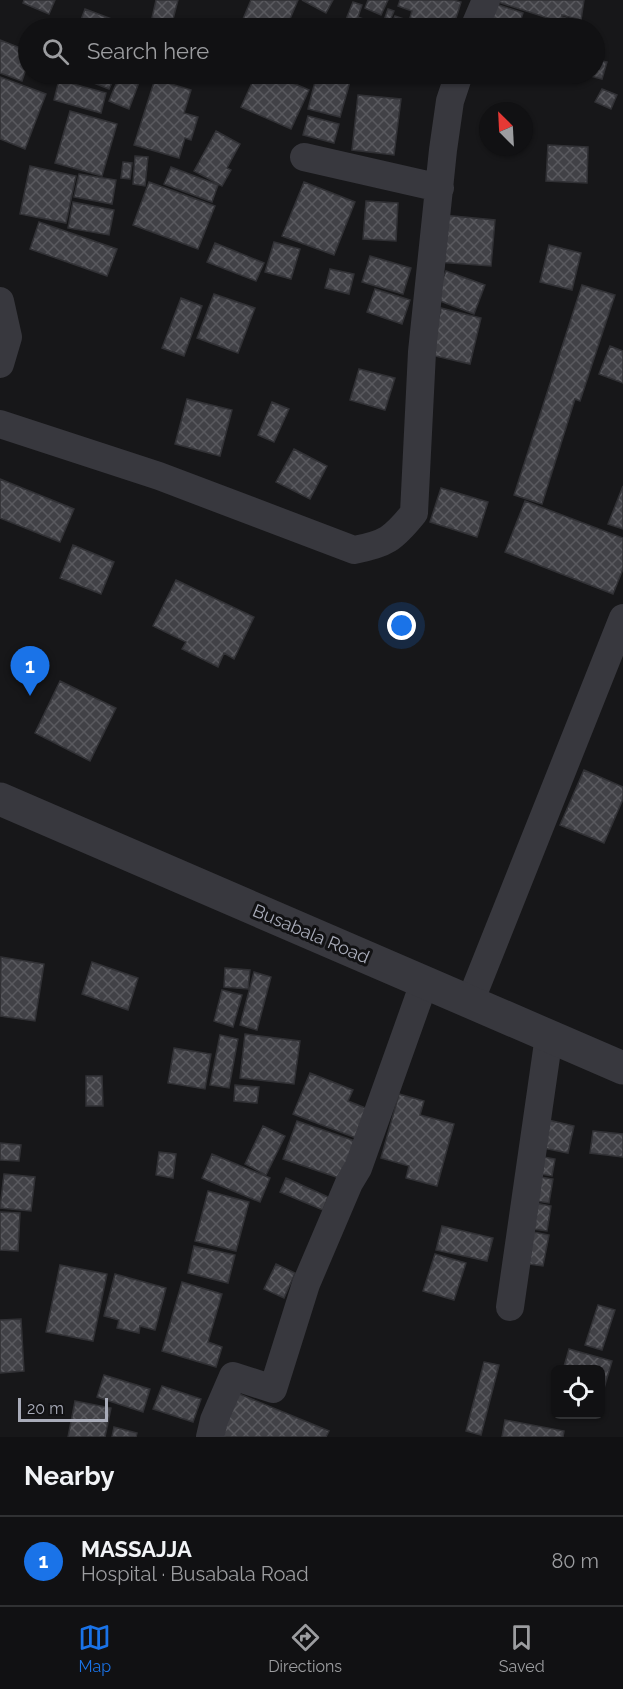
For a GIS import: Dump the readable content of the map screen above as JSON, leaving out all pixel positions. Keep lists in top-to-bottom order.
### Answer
{
  "streets": {
    "street": ["Busabala Road"]
  },
  "scale_bar": "20 m",
  "north": "top left",
  "page": {
    "search": "Search here",
    "pins": "1",
    "scale": "20 m",
    "heading": "Nearby",
    "list": [
      {
        "mark": "1",
        "name": "MASSAJJA",
        "note": "Hospital · Busabala Road",
        "value": "80 m"
      }
    ],
    "nav": ["Map", "Directions", "Saved"]
  }
}
